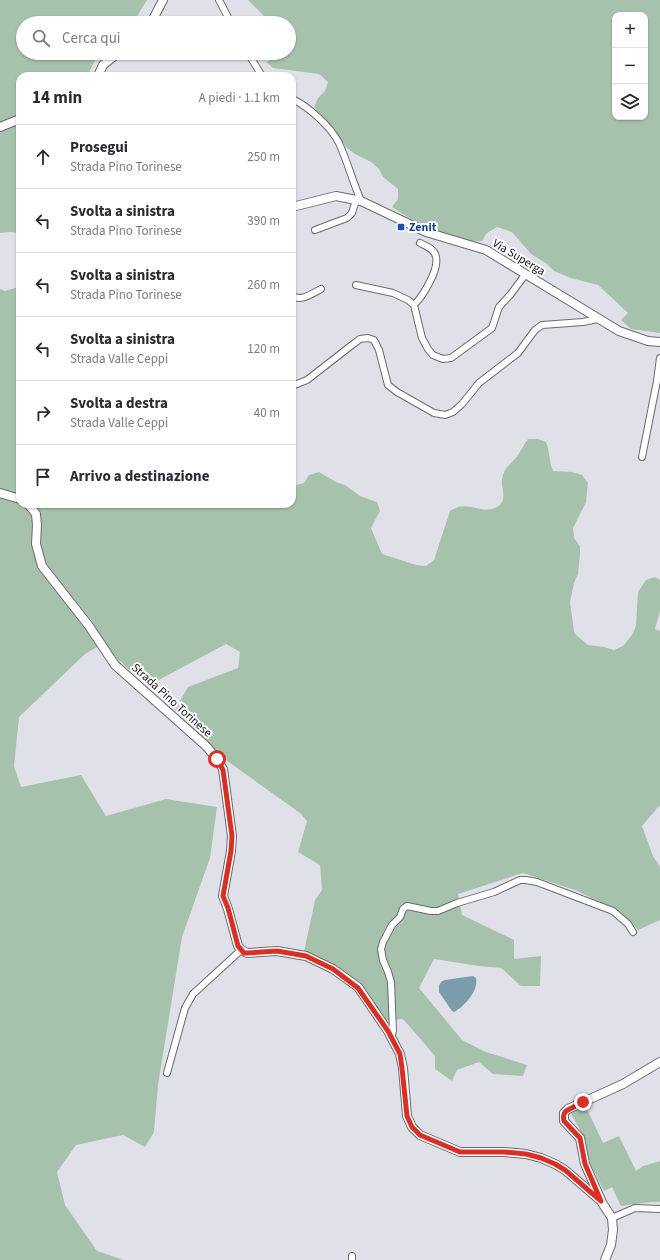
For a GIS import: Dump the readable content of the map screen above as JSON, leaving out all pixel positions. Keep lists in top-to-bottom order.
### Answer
{
  "streets": {
    "street": ["Via Superga", "Strada Pino Torinese"]
  },
  "places": {
    "transit": ["Zenit"]
  },
  "page": {
    "map_buttons": ["+", "−"],
    "search": "Cerca qui",
    "heading": ["14 min", "A piedi · 1.1 km"],
    "list": [
      ["Prosegui", "Strada Pino Torinese", "250 m"],
      ["Svolta a sinistra", "Strada Pino Torinese", "390 m"],
      ["Svolta a sinistra", "Strada Pino Torinese", "260 m"],
      ["Svolta a sinistra", "Strada Valle Ceppi", "120 m"],
      ["Svolta a destra", "Strada Valle Ceppi", "40 m"],
      "Arrivo a destinazione"
    ]
  }
}
